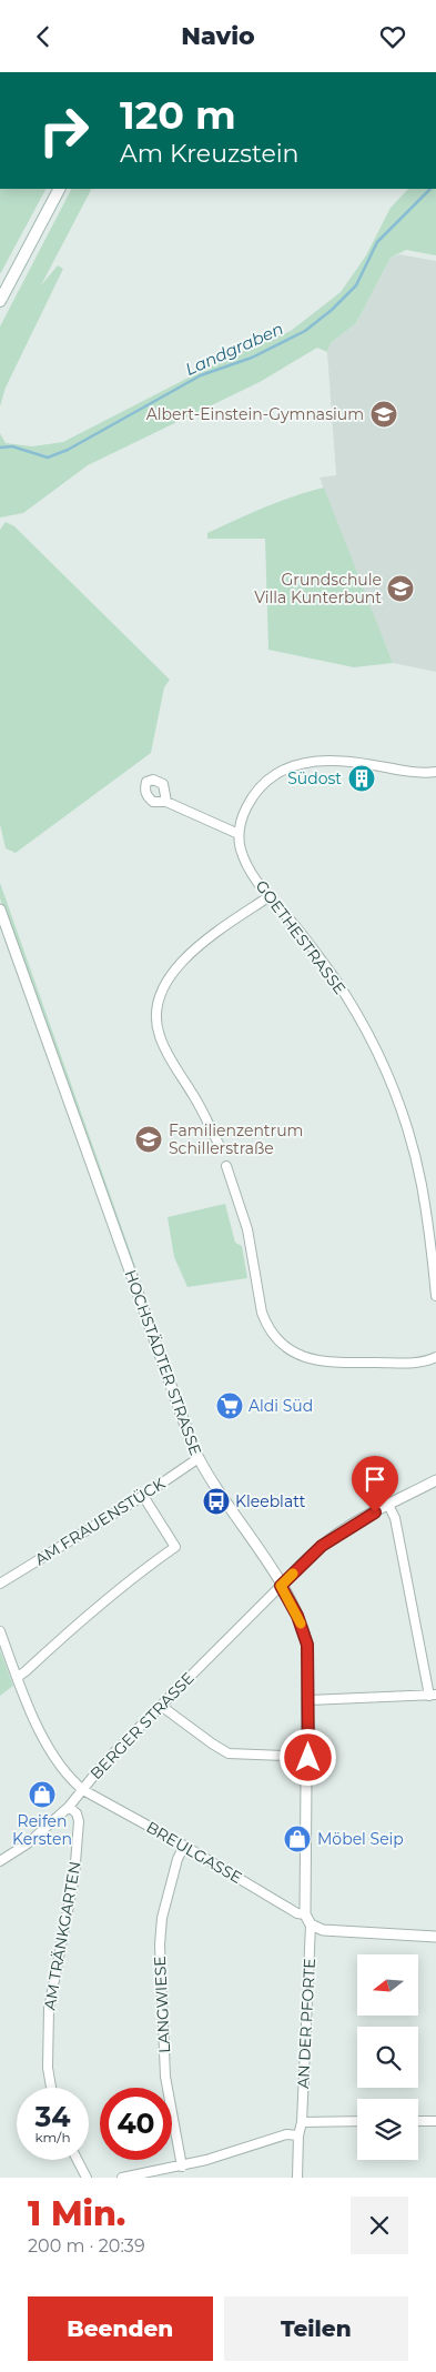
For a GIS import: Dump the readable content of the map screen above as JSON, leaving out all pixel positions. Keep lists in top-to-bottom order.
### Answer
{
  "streets": {
    "street": [
      "GOETHESTRASSE",
      "HOCHSTÄDTER STRASSE",
      "AM FRAUENSTÜCK",
      "BERGER STRASSE",
      "BREULGASSE",
      "AM TRÄNKGARTEN",
      "LANGWIESE",
      "AN DER PFORTE"
    ]
  },
  "crossings": [
    ["HOCHSTÄDTER STRASSE", "AM FRAUENSTÜCK"],
    ["HOCHSTÄDTER STRASSE", "BERGER STRASSE"],
    ["HOCHSTÄDTER STRASSE", "BREULGASSE"],
    ["BERGER STRASSE", "BREULGASSE"],
    ["BERGER STRASSE", "AM TRÄNKGARTEN"],
    ["BREULGASSE", "LANGWIESE"]
  ],
  "water": ["Landgraben"],
  "places": {
    "school or university": ["Albert-Einstein-Gymnasium", "Grundschule Villa Kunterbunt", "Familienzentrum Schillerstraße"],
    "building": ["Südost"],
    "supermarket": ["Aldi Süd"],
    "bus stop": ["Kleeblatt"],
    "shop": ["Reifen Kersten", "Möbel Seip"]
  },
  "north": "left",
  "page": {
    "header": "Navio",
    "turn": ["120 m", "Am Kreuzstein"],
    "speed": "34 km/h",
    "limit": "40",
    "heading": ["1 Min.", "200 m · 20:39"],
    "buttons": ["Beenden", "Teilen"]
  }
}
